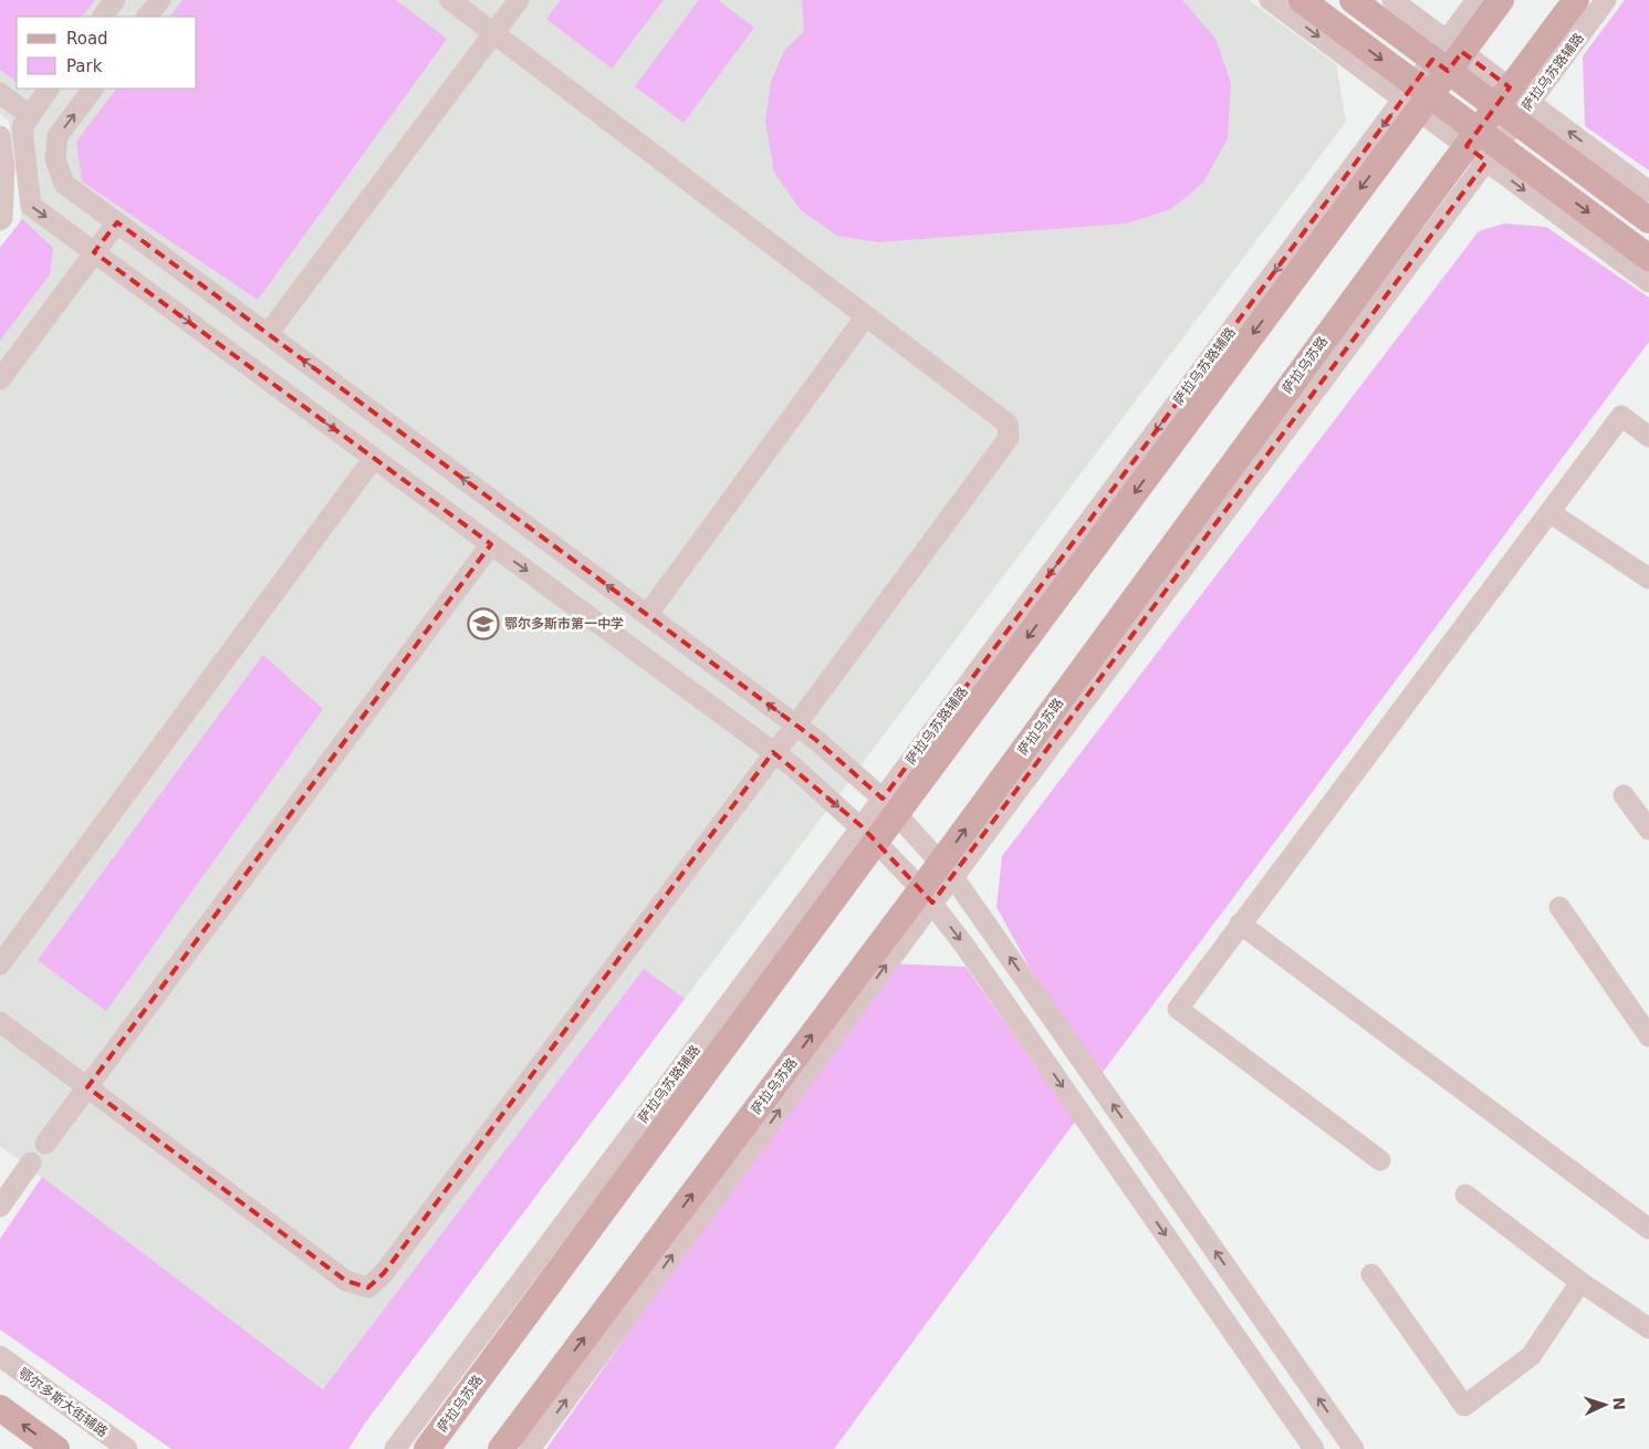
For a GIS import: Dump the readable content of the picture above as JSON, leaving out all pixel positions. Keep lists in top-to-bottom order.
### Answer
{
  "streets": {
    "main road": ["萨拉乌苏路"],
    "street": ["萨拉乌苏路辅路", "鄂尔多斯大街辅路"]
  },
  "crossings": [
    ["萨拉乌苏路辅路", "萨拉乌苏路"]
  ],
  "places": {
    "school or university": ["鄂尔多斯市第一中学"]
  },
  "legend": ["Road", "Park"],
  "north": "right"
}
